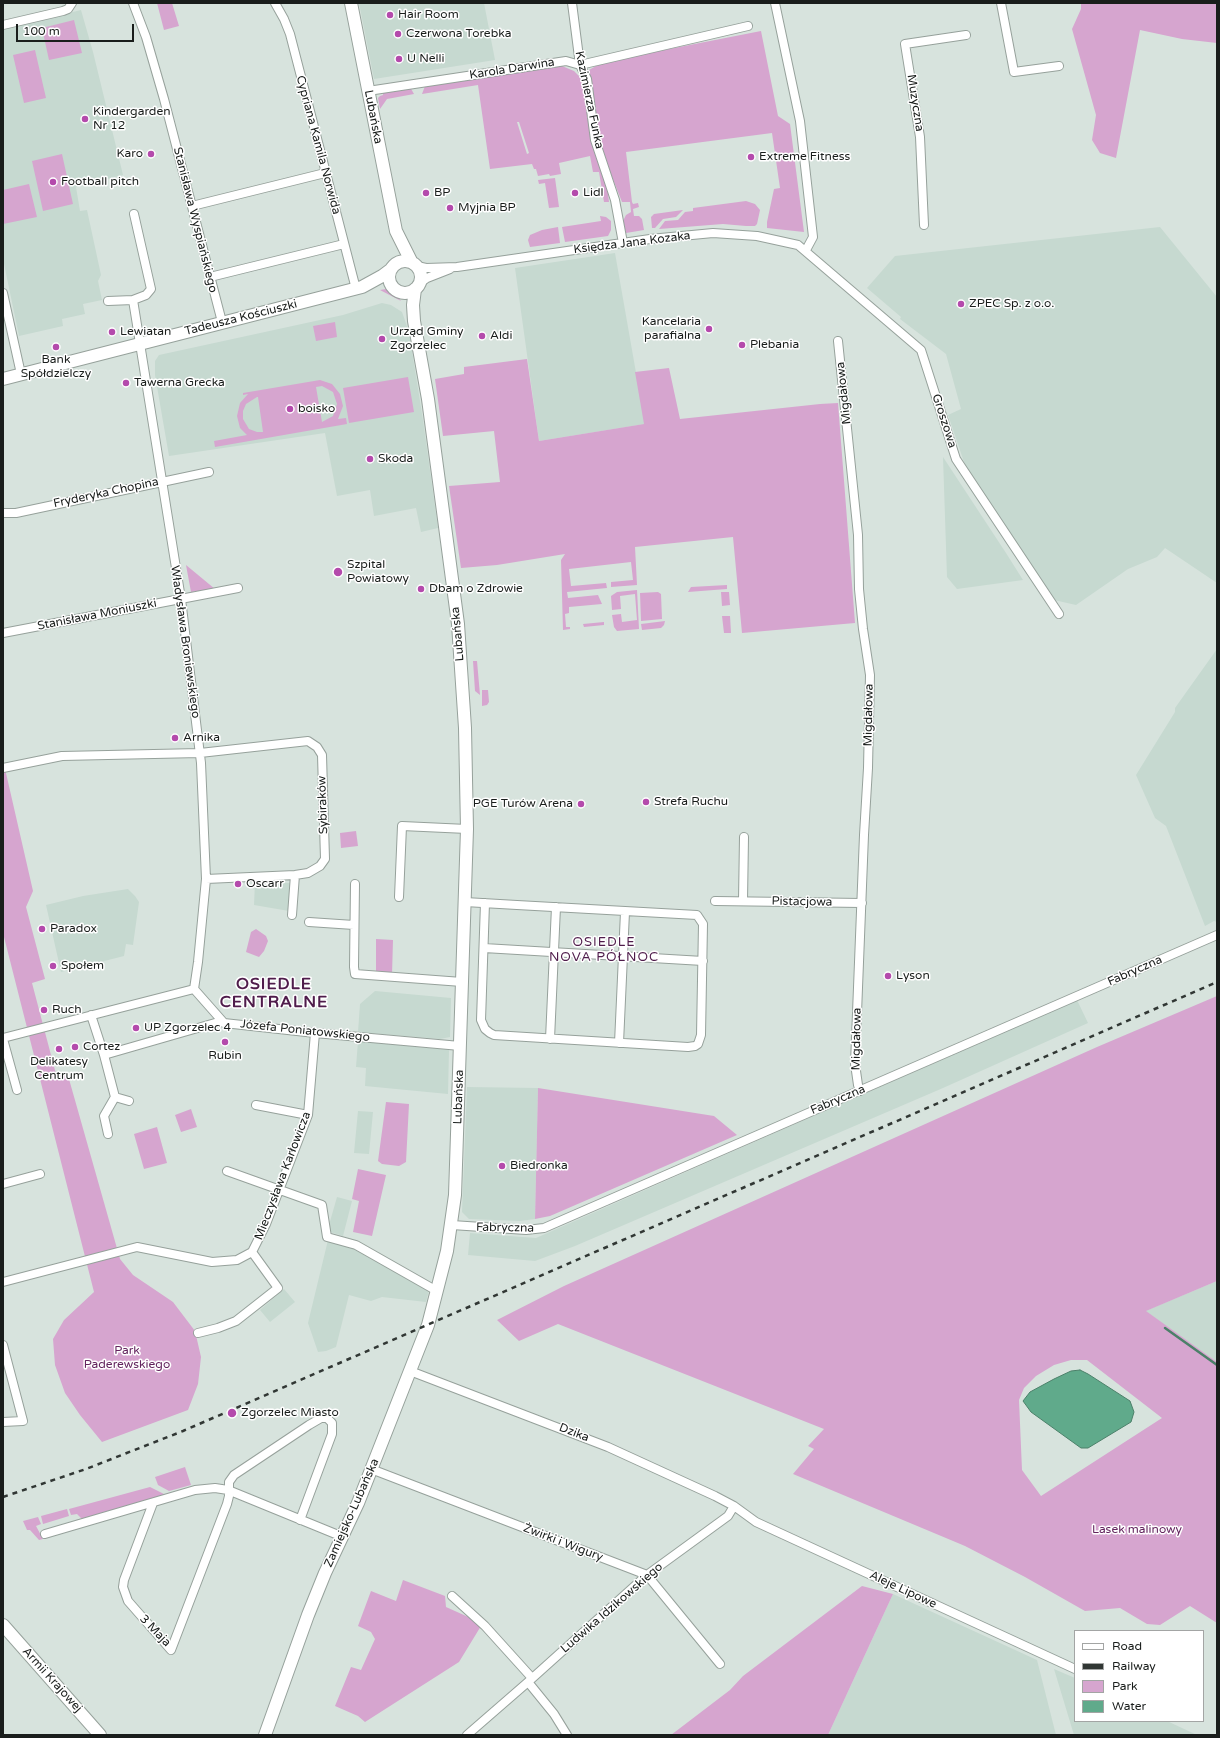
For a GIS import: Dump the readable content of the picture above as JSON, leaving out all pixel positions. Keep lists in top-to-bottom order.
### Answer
{
  "streets": {
    "main road": [
      "Lubańska",
      "Tadeusza Kościuszki",
      "Zamiejsko-Lubańska",
      "Armii Krajowej"
    ],
    "street": [
      "Karola Darwina",
      "Kazimierza Funka",
      "Muzyczna",
      "Cypriana Kamila Norwida",
      "Stanisława Wyspiańskiego",
      "Księdza Jana Kozaka",
      "Migdałowa",
      "Groszowa",
      "Fryderyka Chopina",
      "Stanisława Moniuszki",
      "Władysława Broniewskiego",
      "Sybiraków",
      "Pistacjowa",
      "Fabryczna",
      "Józefa Poniatowskiego",
      "Mieczysława Karłowicza",
      "Dzika",
      "Żwirki i Wigury",
      "Aleje Lipowe",
      "Ludwika Idzikowskiego",
      "3 Maja"
    ]
  },
  "crossings": [
    ["Karola Darwina", "Kazimierza Funka"],
    ["Karola Darwina", "Lubańska"],
    ["Kazimierza Funka", "Księdza Jana Kozaka"],
    ["Lubańska", "Księdza Jana Kozaka"],
    ["Lubańska", "Tadeusza Kościuszki"],
    ["Lubańska", "Fabryczna"],
    ["Lubańska", "Józefa Poniatowskiego"],
    ["Lubańska", "Zamiejsko-Lubańska"],
    ["Cypriana Kamila Norwida", "Tadeusza Kościuszki"],
    ["Stanisława Wyspiańskiego", "Tadeusza Kościuszki"],
    ["Księdza Jana Kozaka", "Tadeusza Kościuszki"],
    ["Księdza Jana Kozaka", "Groszowa"],
    ["Tadeusza Kościuszki", "Władysława Broniewskiego"],
    ["Migdałowa", "Pistacjowa"],
    ["Migdałowa", "Fabryczna"],
    ["Fryderyka Chopina", "Władysława Broniewskiego"],
    ["Stanisława Moniuszki", "Władysława Broniewskiego"],
    ["Władysława Broniewskiego", "Sybiraków"],
    ["Józefa Poniatowskiego", "Mieczysława Karłowicza"],
    ["Dzika", "Zamiejsko-Lubańska"],
    ["Dzika", "Aleje Lipowe"],
    ["Dzika", "Ludwika Idzikowskiego"],
    ["Zamiejsko-Lubańska", "Żwirki i Wigury"],
    ["Żwirki i Wigury", "Ludwika Idzikowskiego"],
    ["Aleje Lipowe", "Ludwika Idzikowskiego"]
  ],
  "districts": ["OSIEDLE NOVA PÓŁNOC", "OSIEDLE CENTRALNE"],
  "parks": ["Park Paderewskiego", "Lasek malinowy"],
  "places": [
    "Hair Room",
    "Czerwona Torebka",
    "U Nelli",
    "Kindergarden Nr 12",
    "Karo",
    "Extreme Fitness",
    "Football pitch",
    "BP",
    "Lidl",
    "Myjnia BP",
    "ZPEC Sp. z o.o.",
    "Kancelaria parafialna",
    "Lewiatan",
    "Aldi",
    "Urząd Gminy Zgorzelec",
    "Plebania",
    "Bank Spółdzielczy",
    "Tawerna Grecka",
    "boisko",
    "Skoda",
    "Szpital Powiatowy",
    "Dbam o Zdrowie",
    "Arnika",
    "Strefa Ruchu",
    "PGE Turów Arena",
    "Oscarr",
    "Paradox",
    "Społem",
    "Lyson",
    "Ruch",
    "UP Zgorzelec 4",
    "Rubin",
    "Cortez",
    "Delikatesy Centrum",
    "Biedronka",
    "Zgorzelec Miasto"
  ],
  "legend": [
    "Road",
    "Railway",
    "Park",
    "Water"
  ],
  "scale_bar": "100 m"
}
